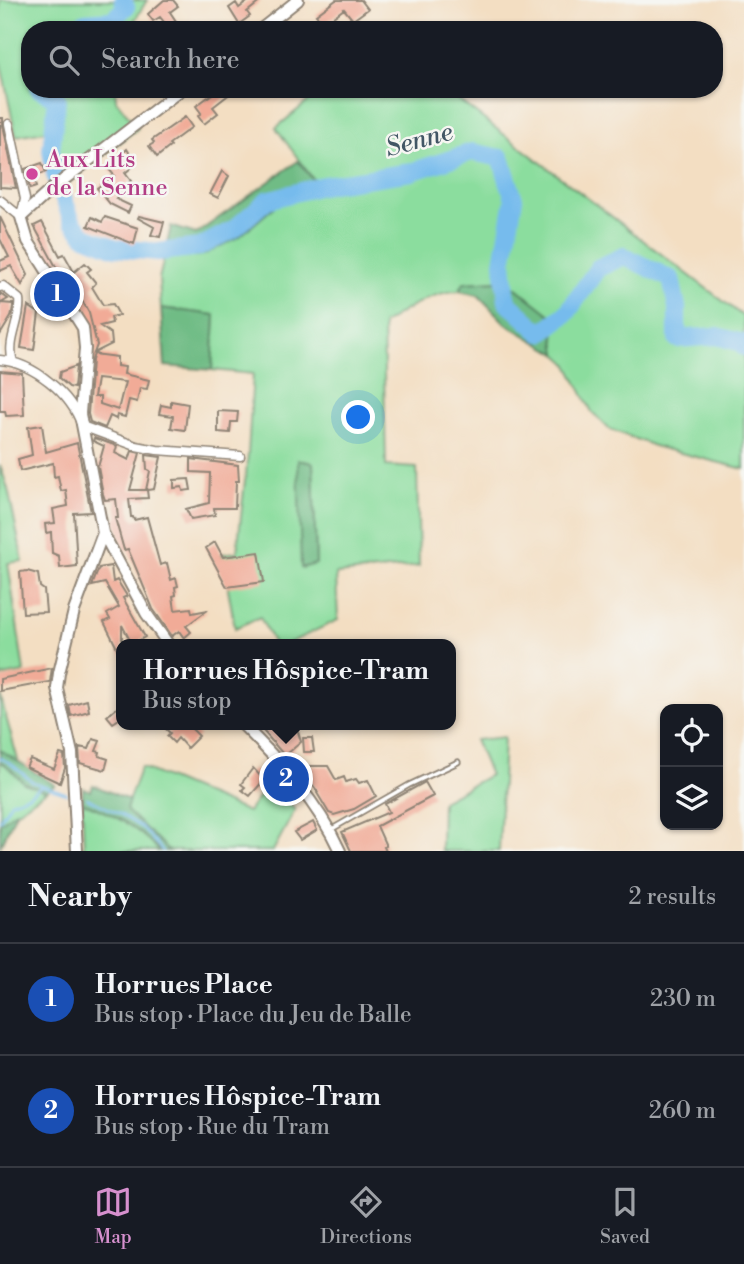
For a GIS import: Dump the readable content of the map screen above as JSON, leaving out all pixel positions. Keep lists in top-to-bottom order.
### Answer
{
  "water": ["Senne"],
  "places": ["Aux Lits de la Senne"],
  "page": {
    "search": "Search here",
    "pins": ["1", "2"],
    "popup": ["Horrues Hôspice-Tram", "Bus stop"],
    "heading": ["Nearby", "2 results"],
    "list": [
      {
        "mark": "1",
        "name": "Horrues Place",
        "note": "Bus stop · Place du Jeu de Balle",
        "value": "230 m"
      },
      {
        "mark": "2",
        "name": "Horrues Hôspice-Tram",
        "note": "Bus stop · Rue du Tram",
        "value": "260 m"
      }
    ],
    "nav": ["Map", "Directions", "Saved"]
  }
}
